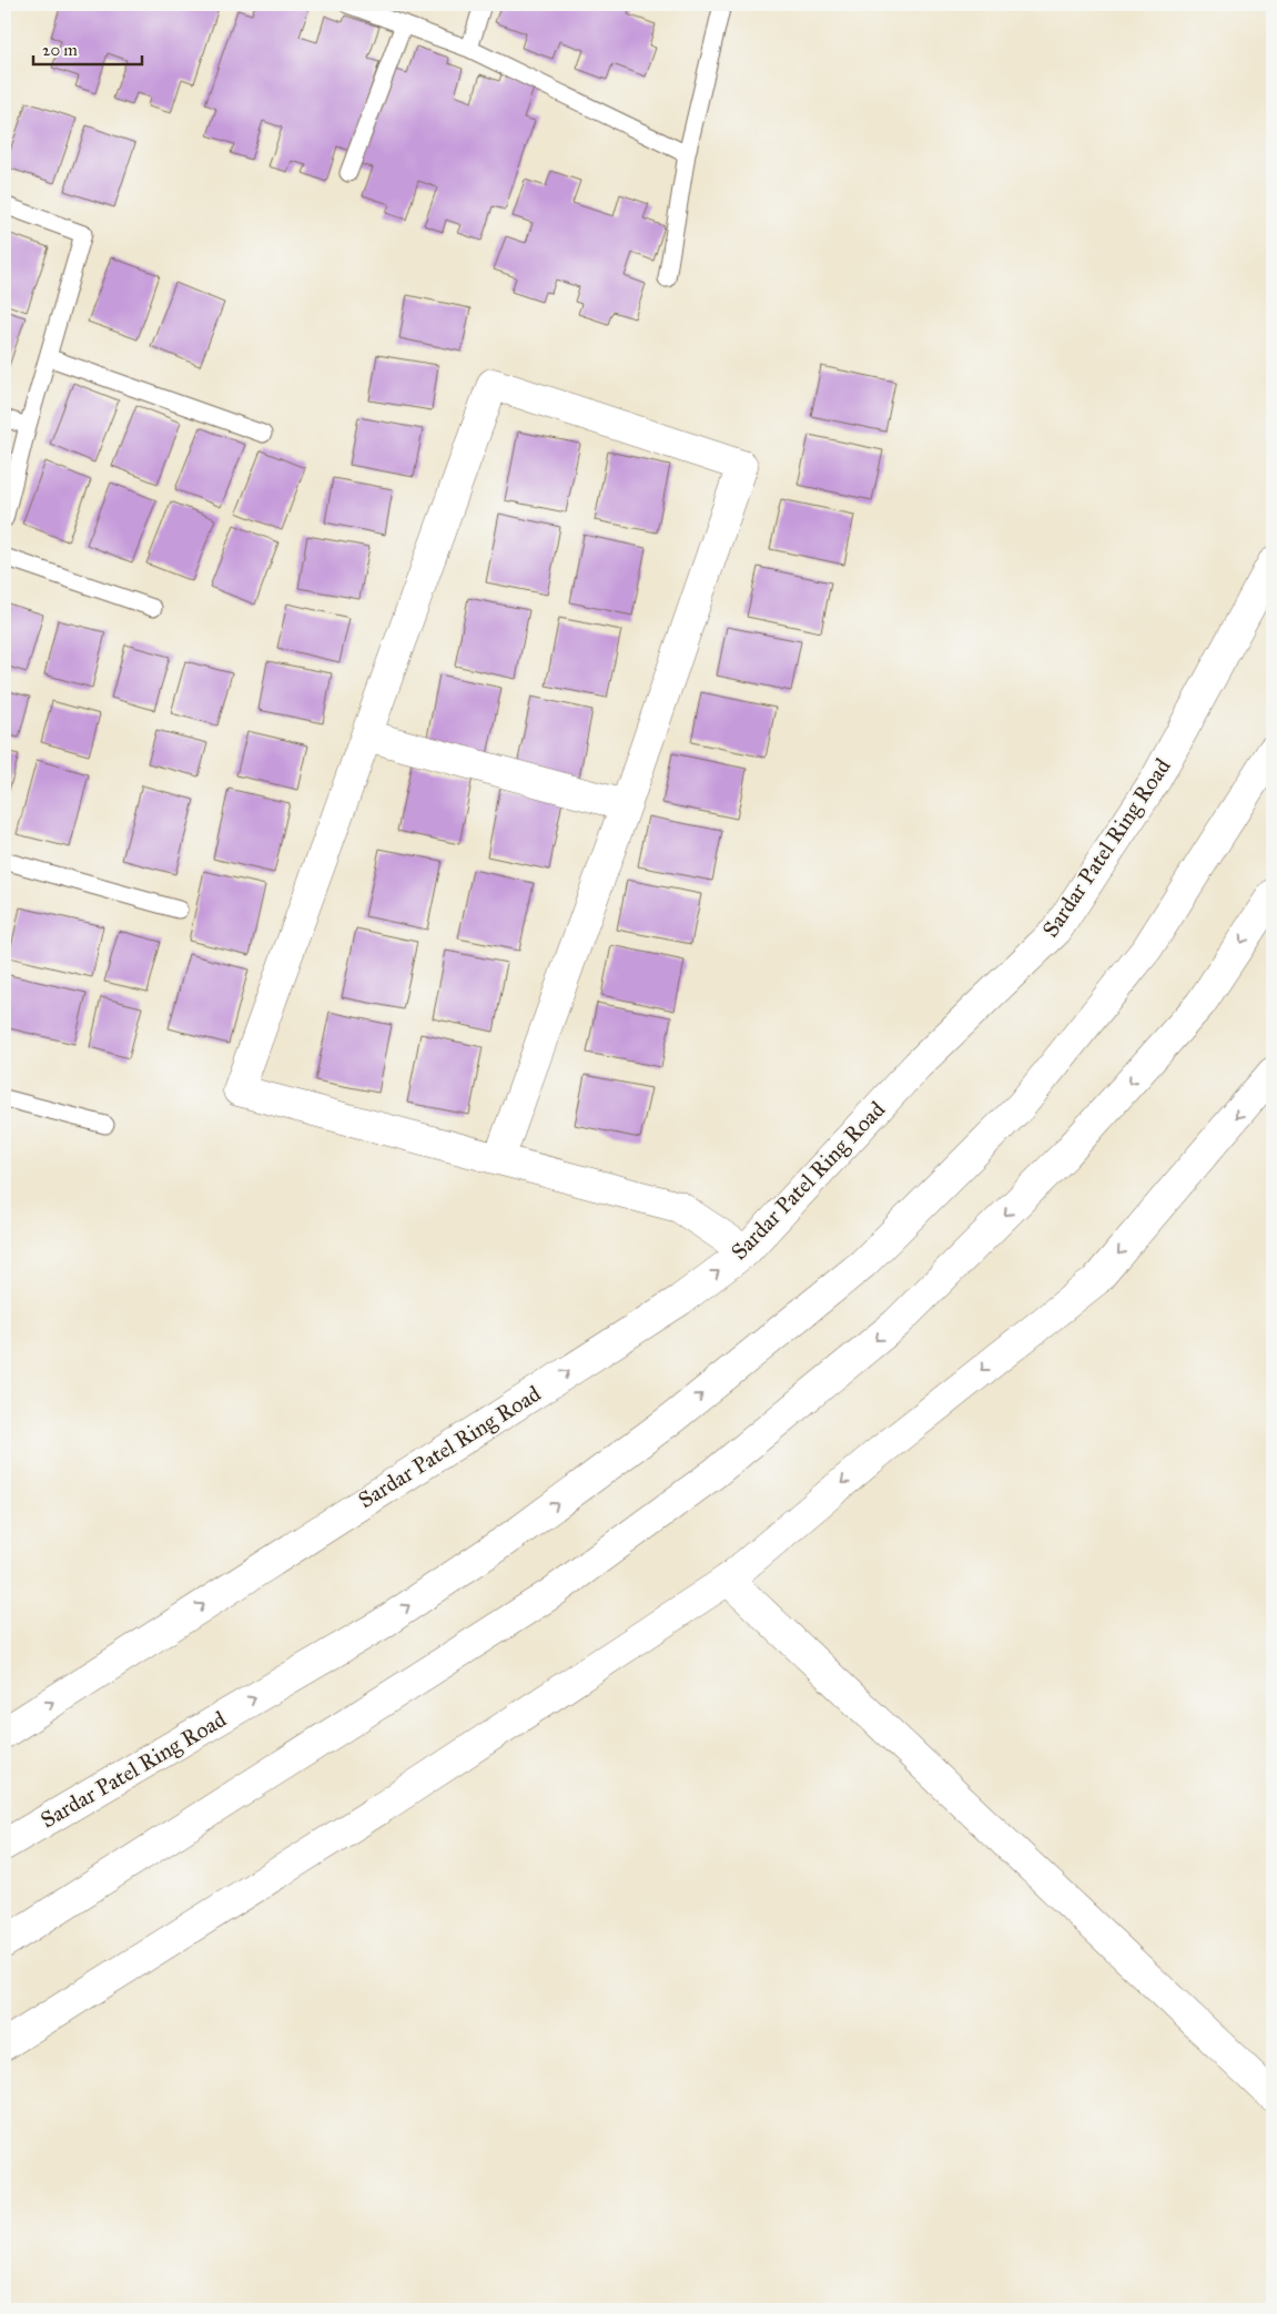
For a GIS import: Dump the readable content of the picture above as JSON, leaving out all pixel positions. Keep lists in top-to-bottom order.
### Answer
{
  "streets": {
    "main road": ["Sardar Patel Ring Road"]
  },
  "scale_bar": "20 m"
}
